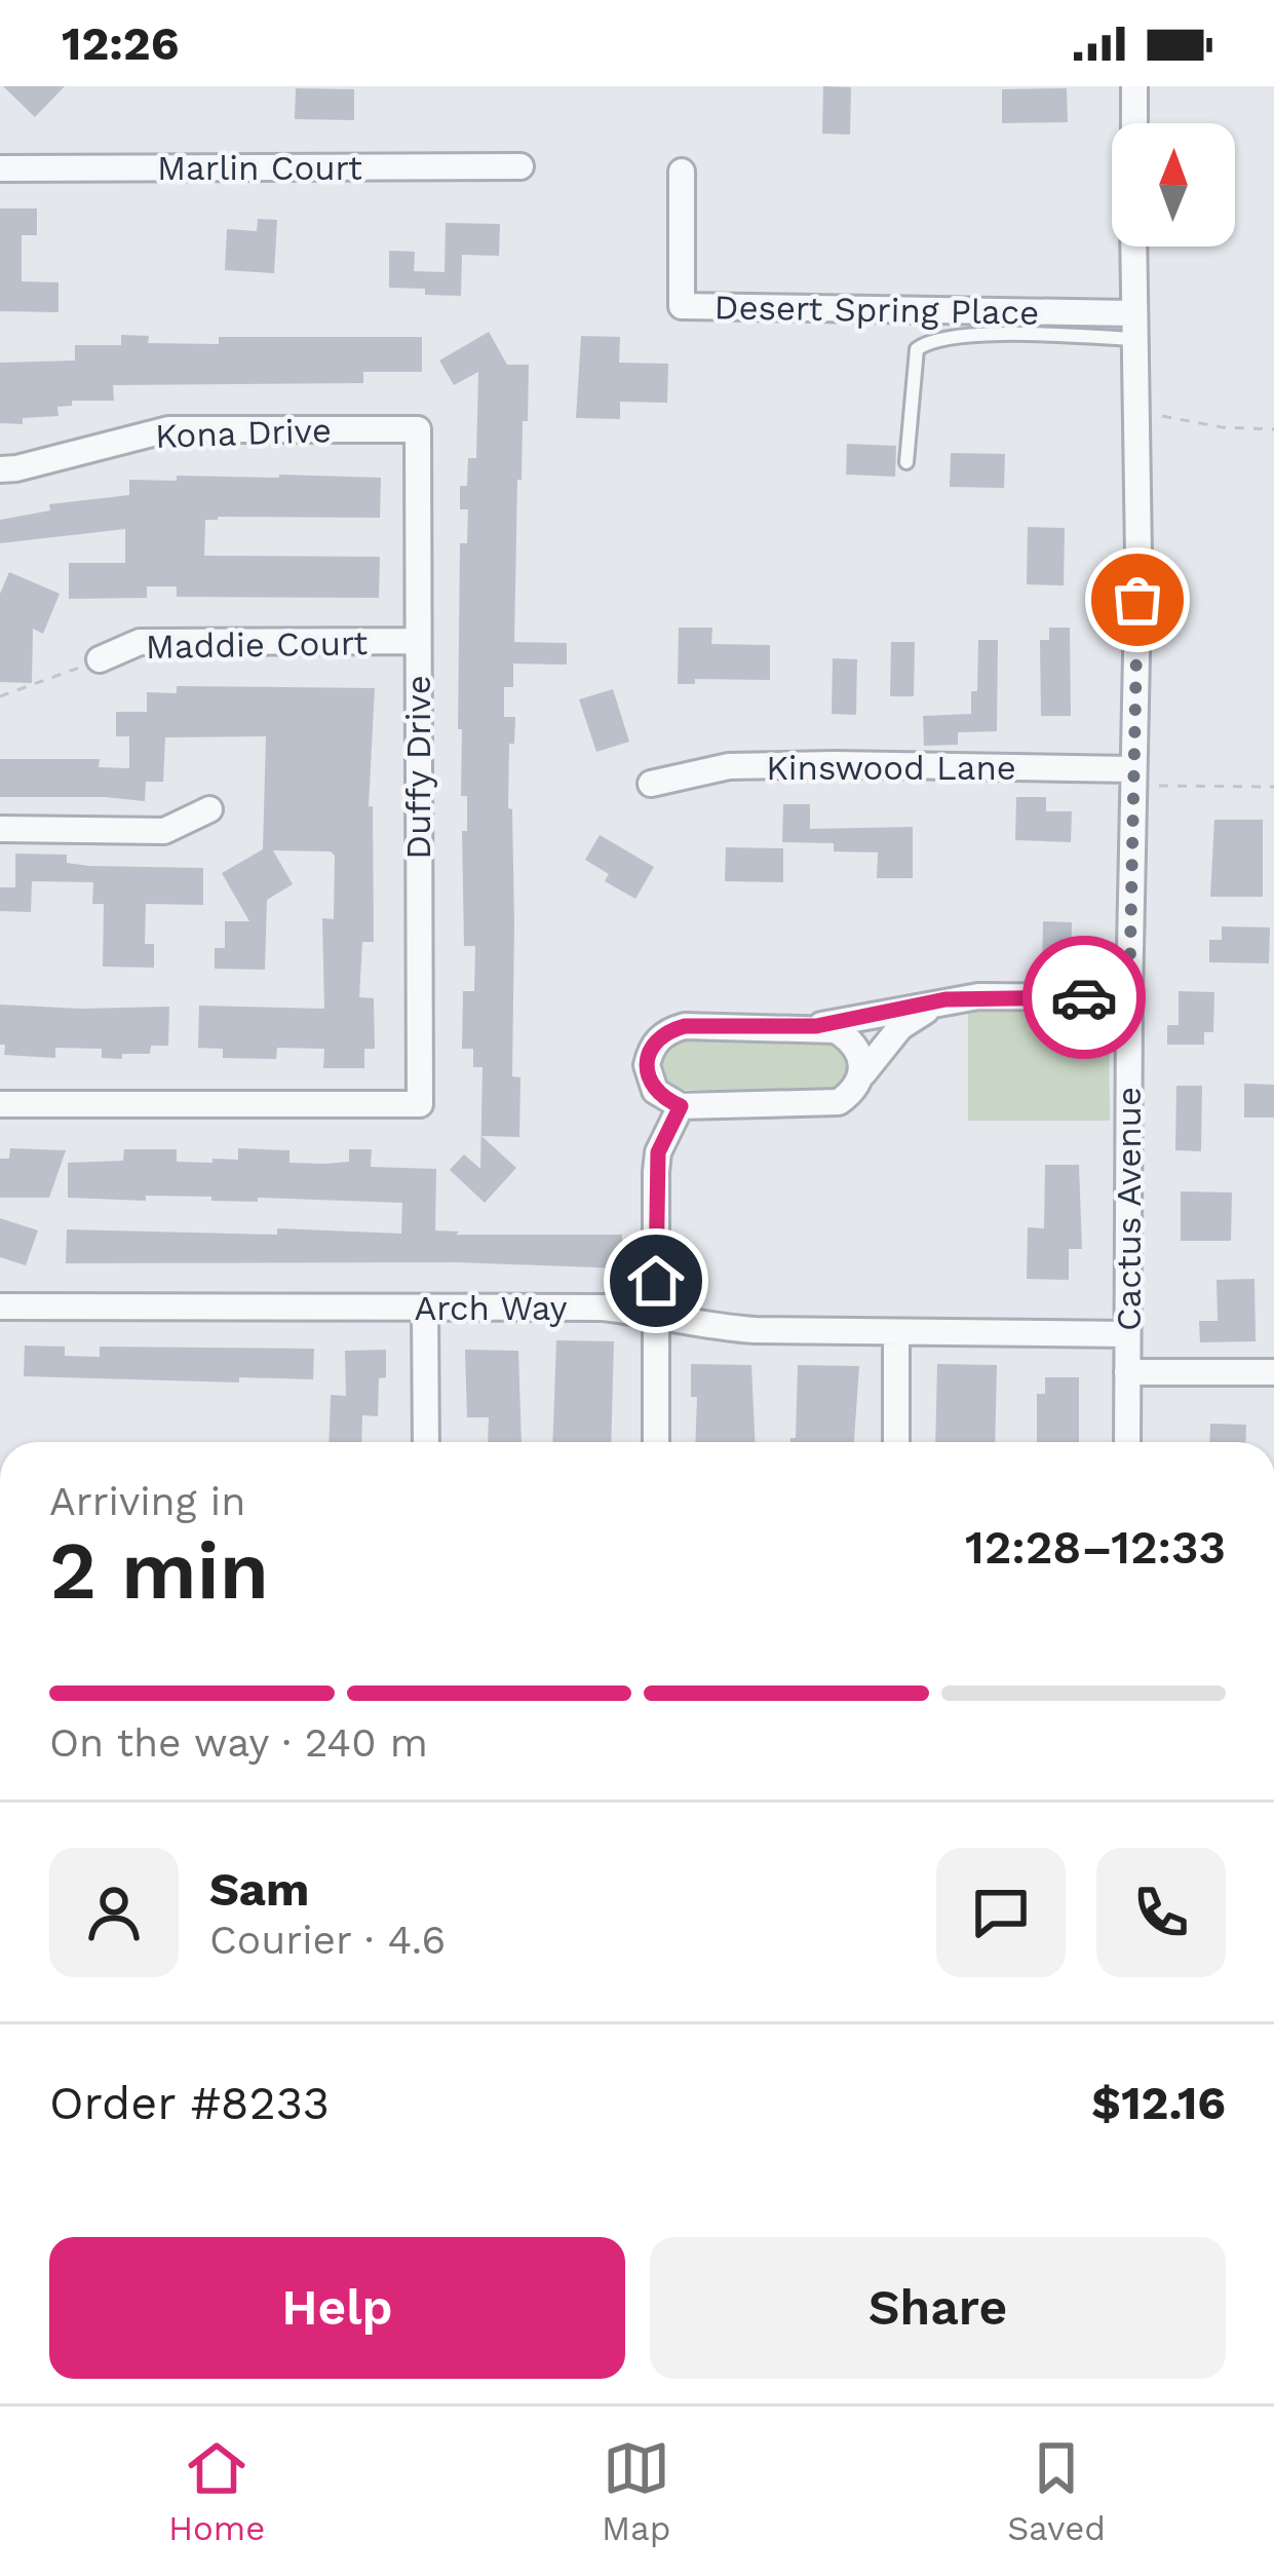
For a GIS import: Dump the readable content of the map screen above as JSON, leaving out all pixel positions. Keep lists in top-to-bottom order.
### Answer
{
  "streets": {
    "street": [
      "Marlin Court",
      "Desert Spring Place",
      "Kona Drive",
      "Maddie Court",
      "Duffy Drive",
      "Kinswood Lane",
      "Cactus Avenue",
      "Arch Way"
    ]
  },
  "crossings": [
    ["Desert Spring Place", "Cactus Avenue"],
    ["Kona Drive", "Duffy Drive"],
    ["Maddie Court", "Duffy Drive"],
    ["Kinswood Lane", "Cactus Avenue"],
    ["Cactus Avenue", "Arch Way"]
  ],
  "north": "top",
  "page": {
    "status": "12:26",
    "heading": ["2 min", "Arriving in", "12:28–12:33"],
    "panel": [
      "Sam",
      "Courier · 4.6",
      "Order #8233",
      "$12.16"
    ],
    "bar": "On the way · 240 m",
    "buttons": ["Help", "Share"],
    "tabs": ["Home", "Map", "Saved"]
  }
}
